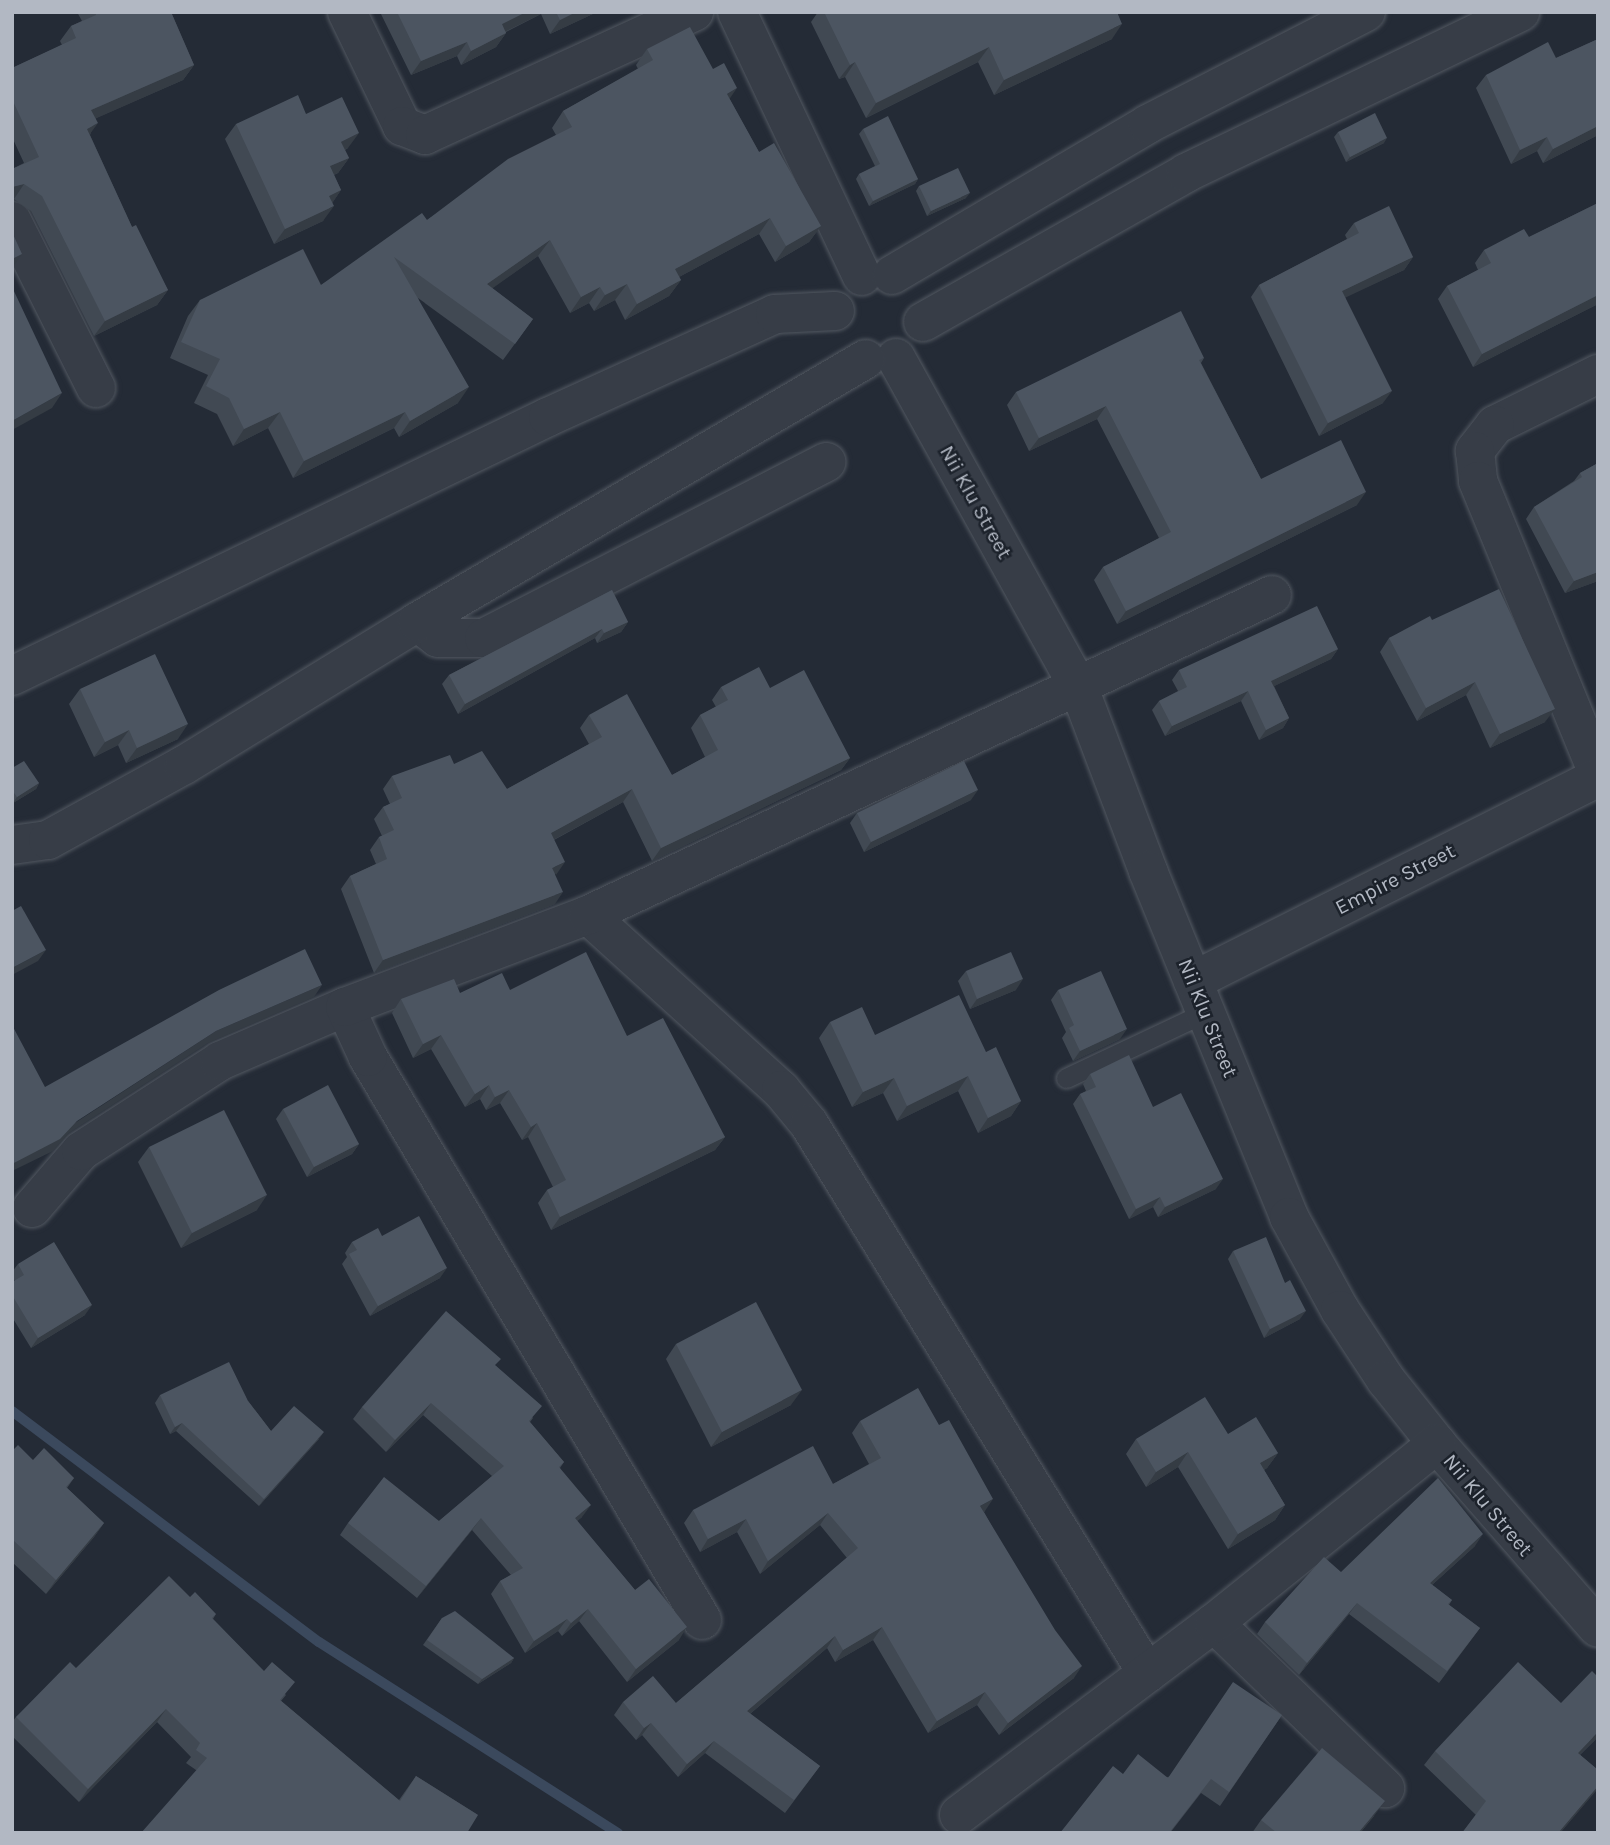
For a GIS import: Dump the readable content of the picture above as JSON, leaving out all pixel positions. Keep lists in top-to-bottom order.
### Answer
{
  "streets": {
    "street": ["Nii Klu Street", "Empire Street"]
  },
  "crossings": [
    ["Nii Klu Street", "Empire Street"]
  ]
}
